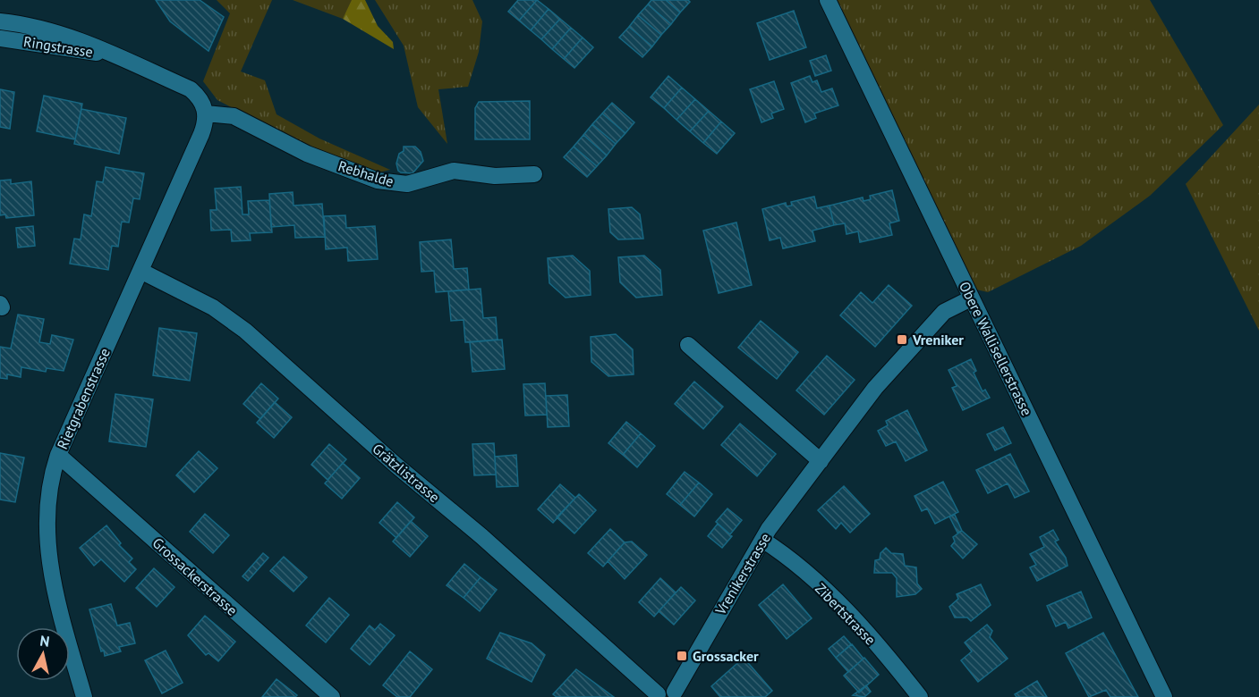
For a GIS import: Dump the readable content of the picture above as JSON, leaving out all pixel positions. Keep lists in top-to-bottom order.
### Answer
{
  "streets": {
    "street": [
      "Ringstrasse",
      "Rebhalde",
      "Obere Wallisellerstrasse",
      "Rietgrabenstrasse",
      "Grätzlistrasse",
      "Vrenikerstrasse",
      "Grossackerstrasse",
      "Zibertstrasse"
    ]
  },
  "crossings": [
    ["Ringstrasse", "Rebhalde"],
    ["Ringstrasse", "Rietgrabenstrasse"],
    ["Rebhalde", "Rietgrabenstrasse"],
    ["Obere Wallisellerstrasse", "Vrenikerstrasse"],
    ["Rietgrabenstrasse", "Grätzlistrasse"],
    ["Rietgrabenstrasse", "Grossackerstrasse"],
    ["Vrenikerstrasse", "Zibertstrasse"]
  ],
  "places": {
    "transit": ["Vreniker", "Grossacker"]
  },
  "north": "top"
}
